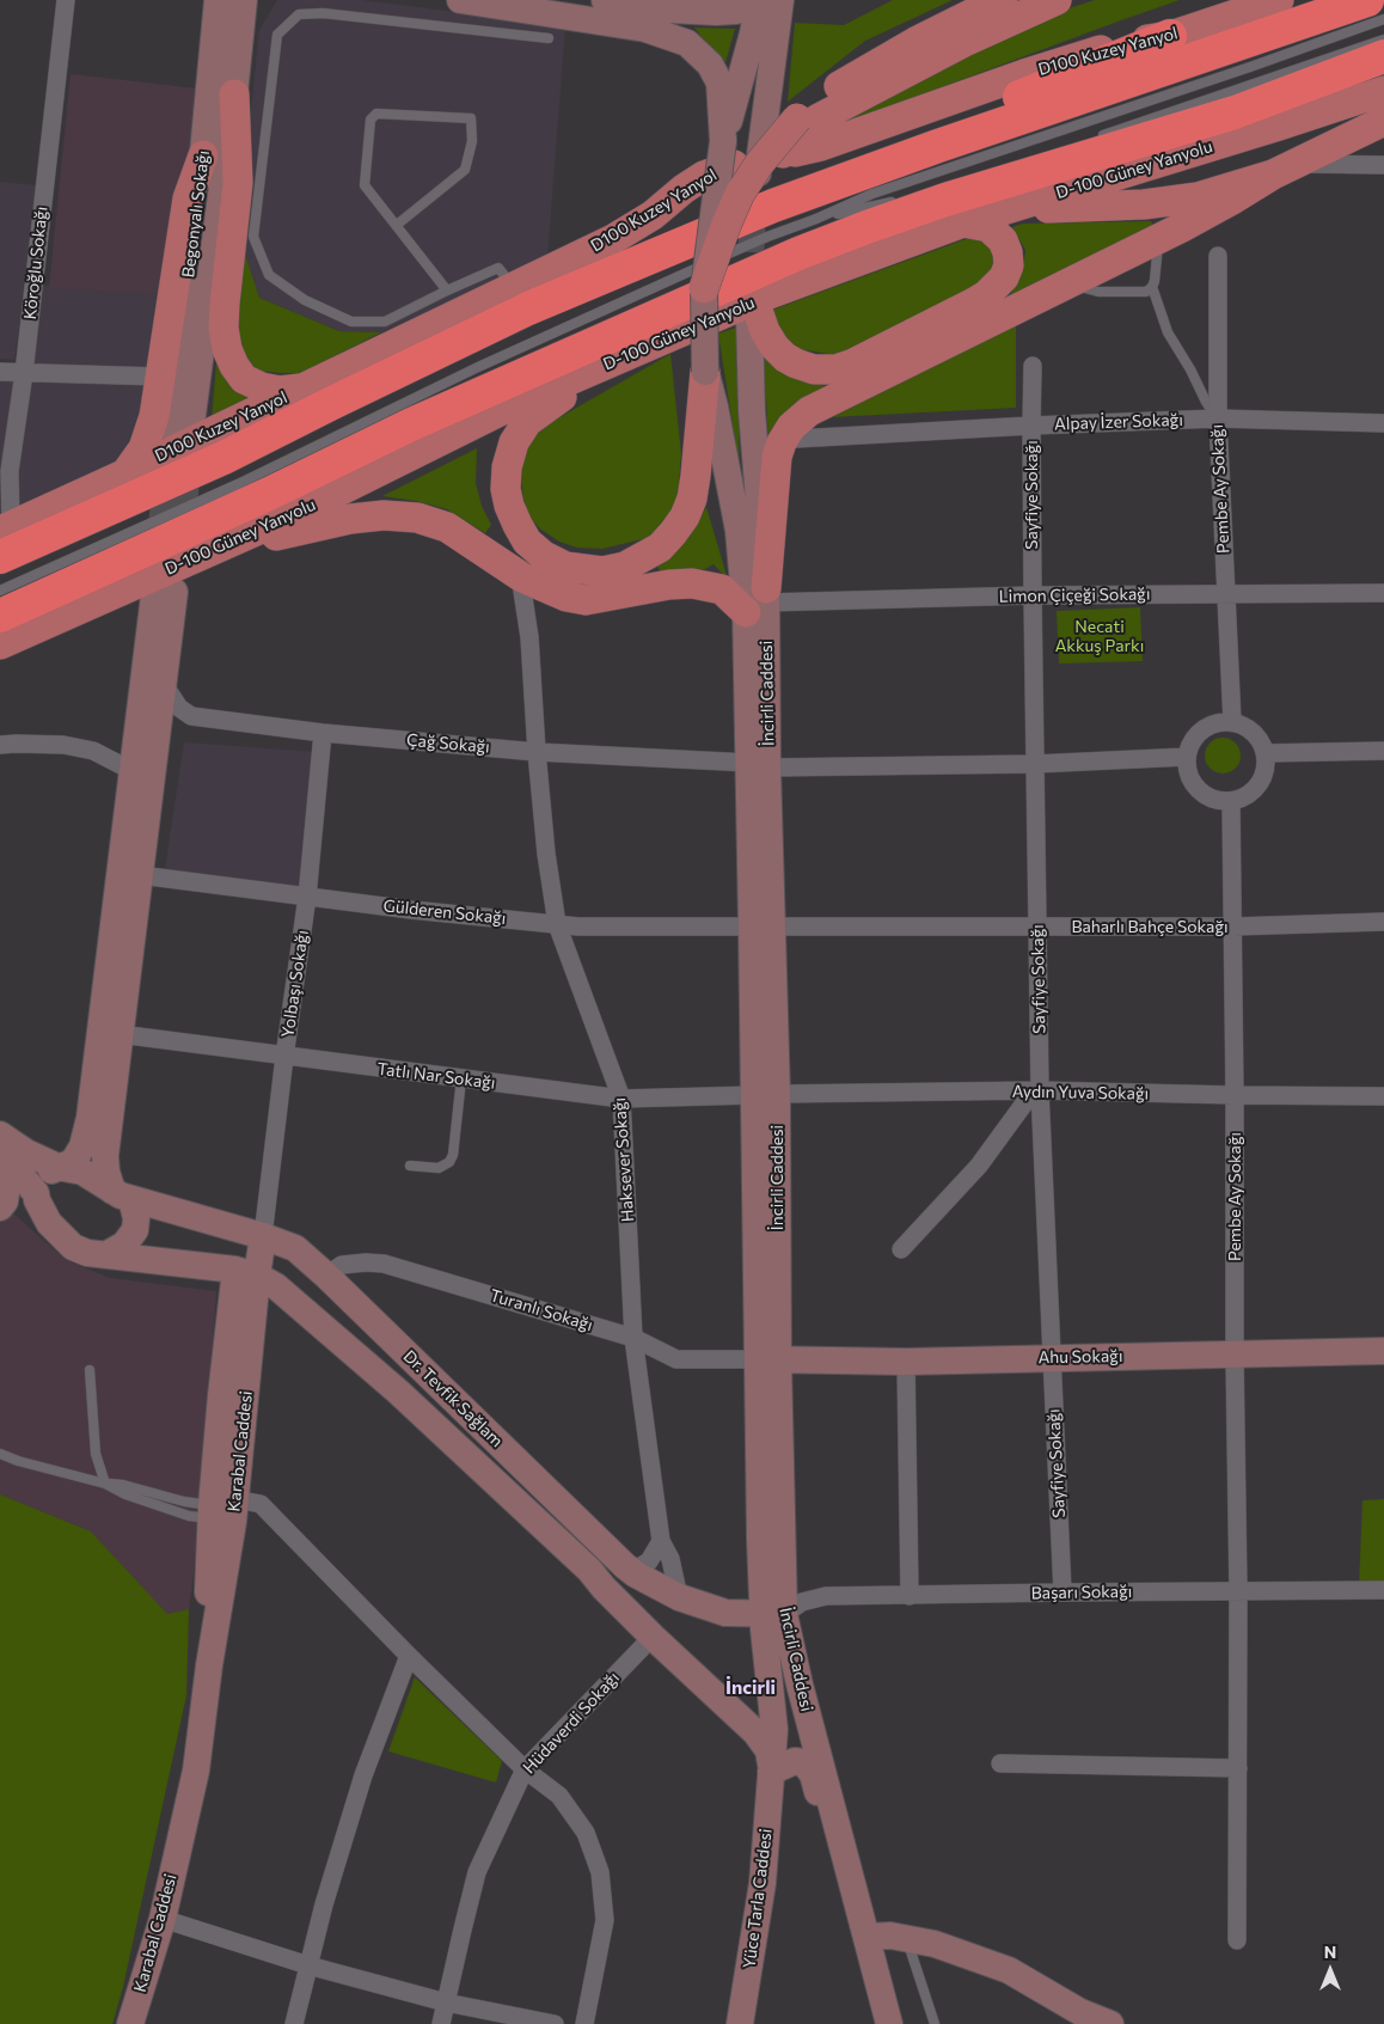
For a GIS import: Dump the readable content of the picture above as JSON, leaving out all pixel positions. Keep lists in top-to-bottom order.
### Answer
{
  "streets": {
    "main road": [
      "D100 Kuzey Yanyol",
      "D-100 Güney Yanyolu",
      "Begonyalı Sokağı",
      "İncirli Caddesi",
      "Ahu Sokağı",
      "Dr. Tevfik Sağlam",
      "Karabal Caddesi",
      "Yüce Tarla Caddesi"
    ],
    "street": [
      "Köroğlu Sokağı",
      "Alpay İzer Sokağı",
      "Pembe Ay Sokağı",
      "Sayfiye Sokağı",
      "Limon Çiçeği Sokağı",
      "Çağ Sokağı",
      "Gülderen Sokağı",
      "Baharlı Bahçe Sokağı",
      "Yolbaşı Sokağı",
      "Tatlı Nar Sokağı",
      "Aydın Yuva Sokağı",
      "Haksever Sokağı",
      "Turanlı Sokağı",
      "Başarı Sokağı",
      "Hüdaverdi Sokağı"
    ]
  },
  "crossings": [
    ["D100 Kuzey Yanyol", "Köroğlu Sokağı"],
    ["D100 Kuzey Yanyol", "İncirli Caddesi"],
    ["Alpay İzer Sokağı", "Pembe Ay Sokağı"],
    ["Alpay İzer Sokağı", "Sayfiye Sokağı"],
    ["Pembe Ay Sokağı", "Limon Çiçeği Sokağı"],
    ["Pembe Ay Sokağı", "Çağ Sokağı"],
    ["Pembe Ay Sokağı", "Baharlı Bahçe Sokağı"],
    ["Pembe Ay Sokağı", "Aydın Yuva Sokağı"],
    ["Pembe Ay Sokağı", "Ahu Sokağı"],
    ["Pembe Ay Sokağı", "Başarı Sokağı"],
    ["Sayfiye Sokağı", "Limon Çiçeği Sokağı"],
    ["Sayfiye Sokağı", "Çağ Sokağı"],
    ["Sayfiye Sokağı", "Baharlı Bahçe Sokağı"],
    ["Sayfiye Sokağı", "Aydın Yuva Sokağı"],
    ["Sayfiye Sokağı", "Ahu Sokağı"],
    ["Sayfiye Sokağı", "Başarı Sokağı"],
    ["Limon Çiçeği Sokağı", "İncirli Caddesi"],
    ["İncirli Caddesi", "Çağ Sokağı"],
    ["İncirli Caddesi", "Gülderen Sokağı"],
    ["İncirli Caddesi", "Baharlı Bahçe Sokağı"],
    ["İncirli Caddesi", "Tatlı Nar Sokağı"],
    ["İncirli Caddesi", "Aydın Yuva Sokağı"],
    ["İncirli Caddesi", "Turanlı Sokağı"],
    ["İncirli Caddesi", "Ahu Sokağı"],
    ["İncirli Caddesi", "Dr. Tevfik Sağlam"],
    ["İncirli Caddesi", "Başarı Sokağı"],
    ["İncirli Caddesi", "Yüce Tarla Caddesi"],
    ["Çağ Sokağı", "Yolbaşı Sokağı"],
    ["Çağ Sokağı", "Haksever Sokağı"],
    ["Gülderen Sokağı", "Baharlı Bahçe Sokağı"],
    ["Gülderen Sokağı", "Yolbaşı Sokağı"],
    ["Gülderen Sokağı", "Haksever Sokağı"],
    ["Yolbaşı Sokağı", "Tatlı Nar Sokağı"],
    ["Yolbaşı Sokağı", "Dr. Tevfik Sağlam"],
    ["Yolbaşı Sokağı", "Karabal Caddesi"],
    ["Tatlı Nar Sokağı", "Aydın Yuva Sokağı"],
    ["Tatlı Nar Sokağı", "Haksever Sokağı"],
    ["Haksever Sokağı", "Turanlı Sokağı"],
    ["Haksever Sokağı", "Dr. Tevfik Sağlam"],
    ["Turanlı Sokağı", "Ahu Sokağı"],
    ["Turanlı Sokağı", "Dr. Tevfik Sağlam"],
    ["Dr. Tevfik Sağlam", "Karabal Caddesi"],
    ["Dr. Tevfik Sağlam", "Başarı Sokağı"]
  ],
  "districts": ["İncirli"],
  "parks": ["Necati Akkuş Parkı"],
  "north": "top"
}
